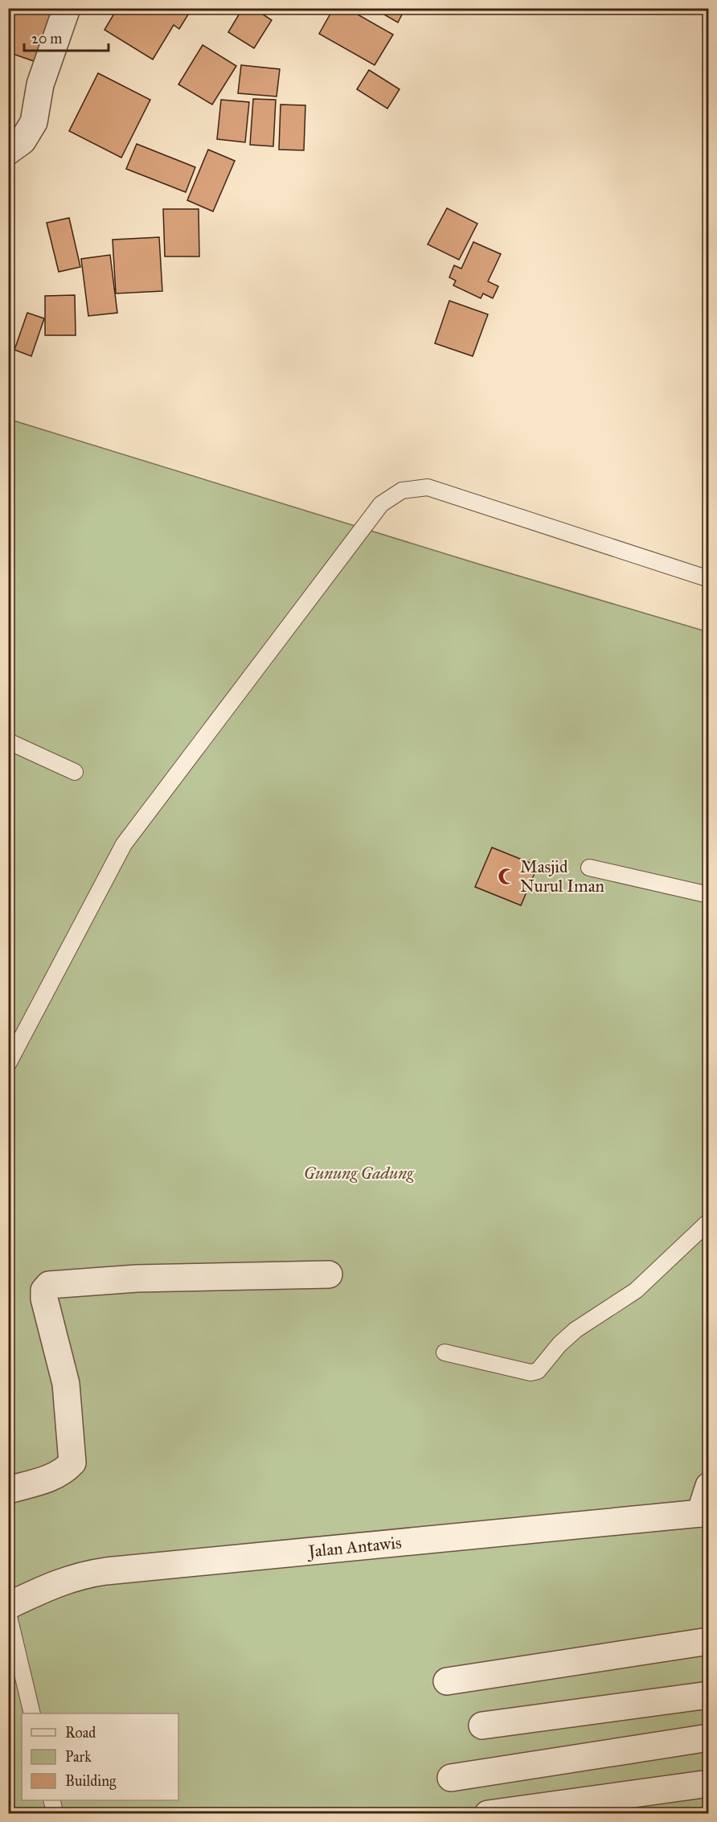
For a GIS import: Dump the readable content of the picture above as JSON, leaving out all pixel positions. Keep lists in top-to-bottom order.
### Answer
{
  "streets": {
    "street": ["Jalan Antawis"]
  },
  "parks": ["Gunung Gadung"],
  "places": {
    "mosque": ["Masjid Nurul Iman"]
  },
  "legend": ["Road", "Park", "Building"],
  "scale_bar": "20 m"
}
